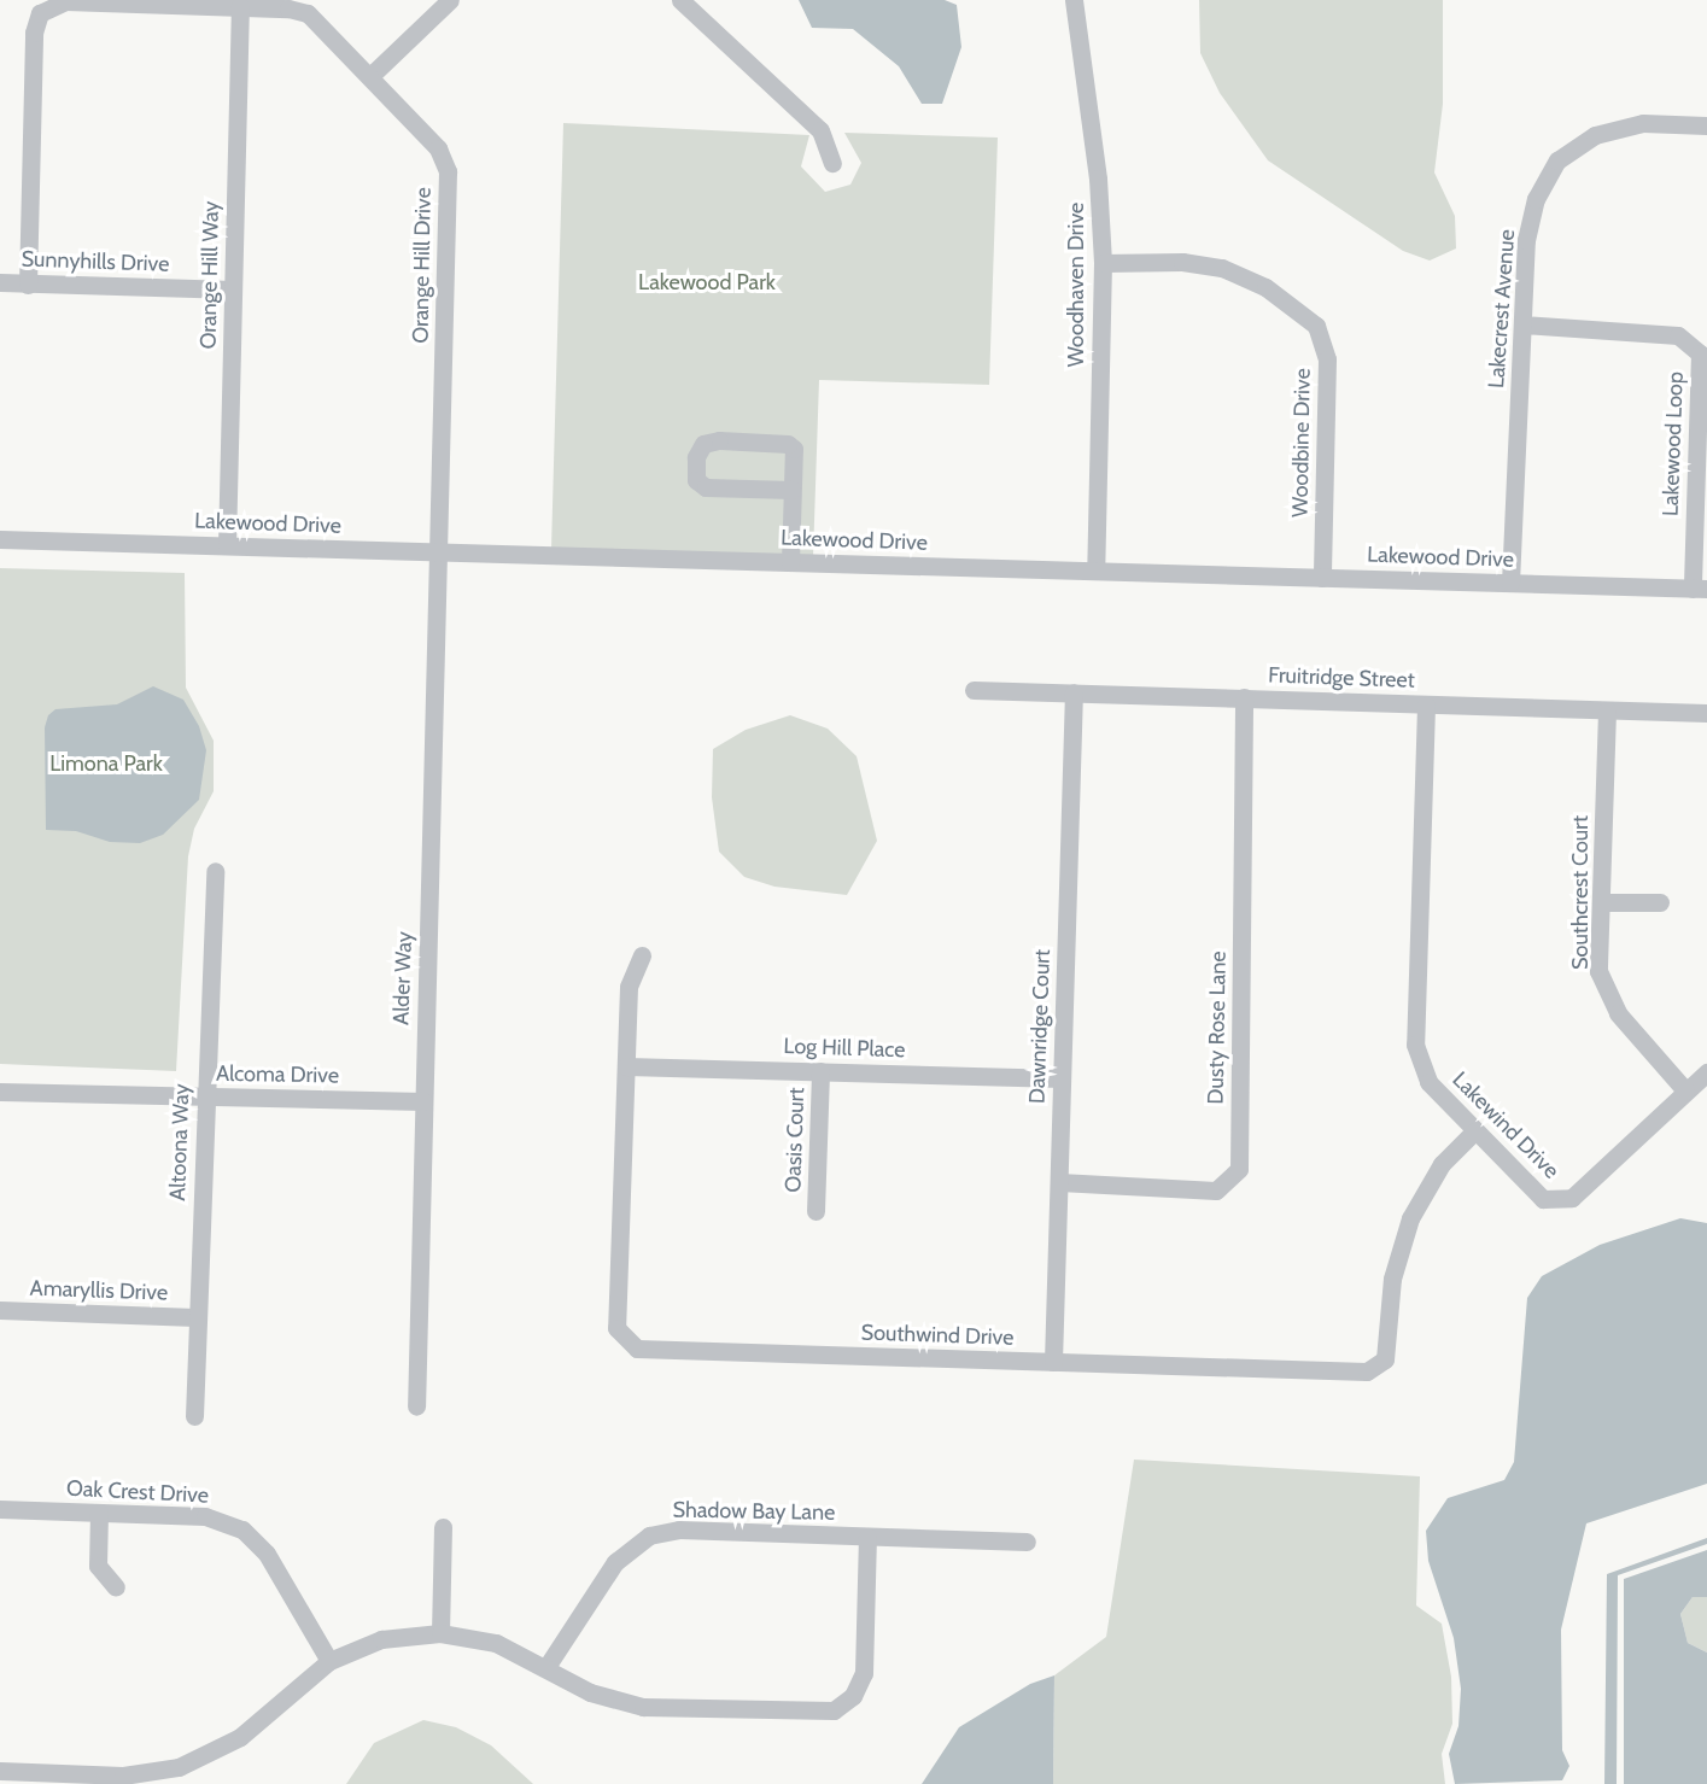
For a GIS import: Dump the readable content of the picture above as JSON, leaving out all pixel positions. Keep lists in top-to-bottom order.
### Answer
{
  "streets": {
    "street": [
      "Sunnyhills Drive",
      "Orange Hill Drive",
      "Orange Hill Way",
      "Woodhaven Drive",
      "Lakecrest Avenue",
      "Woodbine Drive",
      "Lakewood Loop",
      "Lakewood Drive",
      "Fruitridge Street",
      "Southcrest Court",
      "Alder Way",
      "Dawnridge Court",
      "Dusty Rose Lane",
      "Log Hill Place",
      "Alcoma Drive",
      "Lakewind Drive",
      "Oasis Court",
      "Altoona Way",
      "Amaryllis Drive",
      "Southwind Drive",
      "Oak Crest Drive",
      "Shadow Bay Lane"
    ]
  },
  "crossings": [
    ["Sunnyhills Drive", "Orange Hill Drive"],
    ["Sunnyhills Drive", "Orange Hill Way"],
    ["Orange Hill Drive", "Orange Hill Way"],
    ["Orange Hill Drive", "Lakewood Drive"],
    ["Orange Hill Drive", "Alder Way"],
    ["Orange Hill Way", "Lakewood Drive"],
    ["Woodhaven Drive", "Woodbine Drive"],
    ["Woodhaven Drive", "Lakewood Drive"],
    ["Lakecrest Avenue", "Lakewood Loop"],
    ["Lakecrest Avenue", "Lakewood Drive"],
    ["Woodbine Drive", "Lakewood Drive"],
    ["Lakewood Loop", "Lakewood Drive"],
    ["Lakewood Drive", "Alder Way"],
    ["Fruitridge Street", "Southcrest Court"],
    ["Fruitridge Street", "Dawnridge Court"],
    ["Fruitridge Street", "Dusty Rose Lane"],
    ["Fruitridge Street", "Lakewind Drive"],
    ["Southcrest Court", "Lakewind Drive"],
    ["Alder Way", "Alcoma Drive"],
    ["Dawnridge Court", "Dusty Rose Lane"],
    ["Dawnridge Court", "Log Hill Place"],
    ["Dawnridge Court", "Southwind Drive"],
    ["Log Hill Place", "Oasis Court"],
    ["Log Hill Place", "Southwind Drive"],
    ["Alcoma Drive", "Altoona Way"],
    ["Lakewind Drive", "Southwind Drive"],
    ["Altoona Way", "Amaryllis Drive"]
  ],
  "parks": ["Lakewood Park", "Limona Park"]
}
